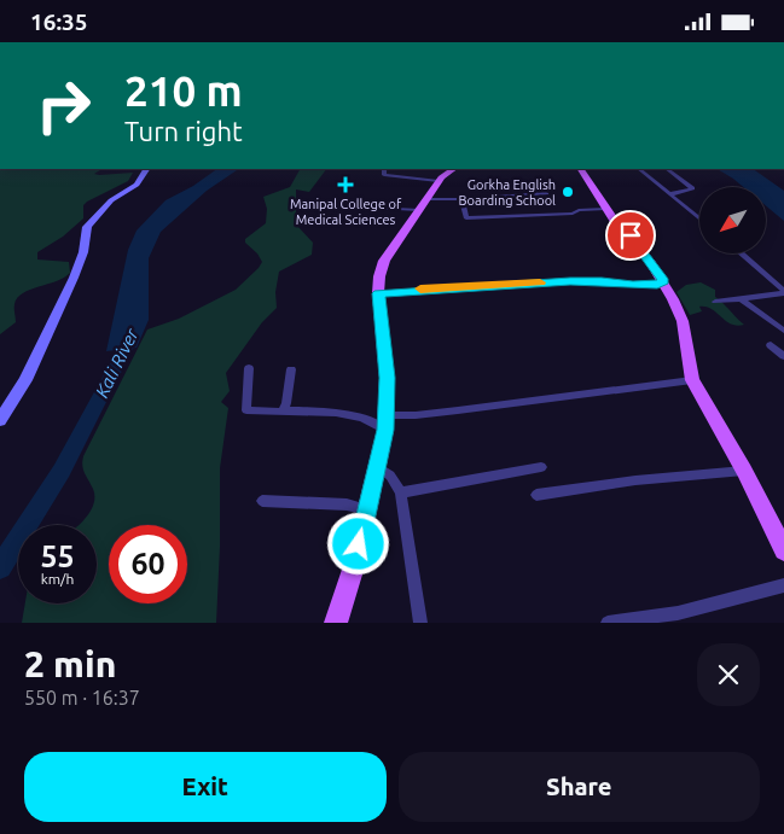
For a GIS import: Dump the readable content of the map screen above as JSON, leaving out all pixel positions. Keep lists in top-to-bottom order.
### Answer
{
  "water": ["Kali River"],
  "places": {
    "health": ["Manipal College of Medical Sciences"],
    "other": ["Gorkha English Boarding School"]
  },
  "north": "bottom left",
  "page": {
    "status": "16:35",
    "turn": ["210 m", "Turn right"],
    "speed": "55 km/h",
    "limit": "60",
    "heading": ["2 min", "550 m · 16:37"],
    "buttons": ["Exit", "Share"]
  }
}
